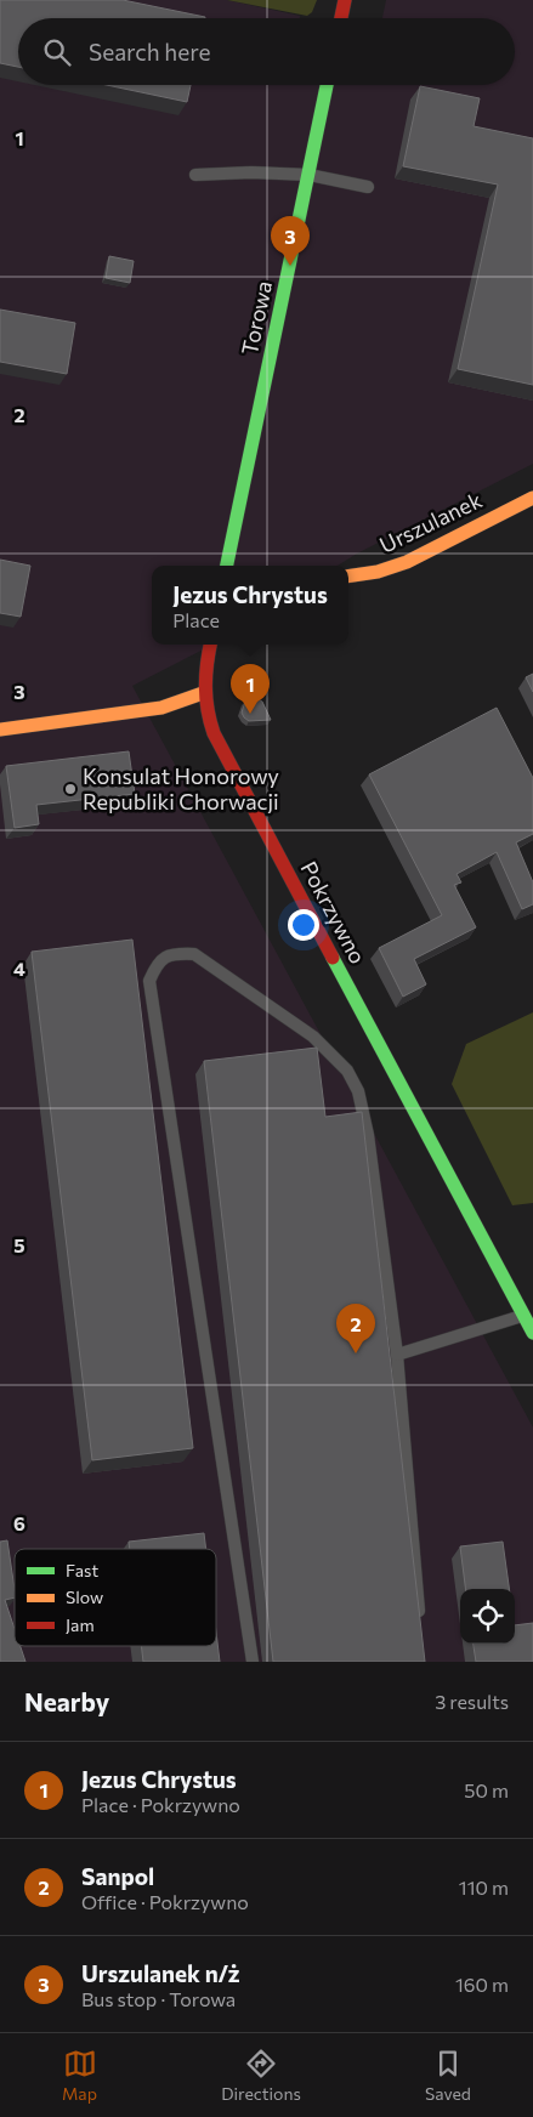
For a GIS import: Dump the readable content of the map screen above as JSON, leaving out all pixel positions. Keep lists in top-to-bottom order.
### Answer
{
  "streets": {
    "street": ["Torowa", "Urszulanek", "Pokrzywno"]
  },
  "places": ["Konsulat Honorowy Republiki Chorwacji"],
  "legend": ["Fast", "Slow", "Jam"],
  "page": {
    "search": "Search here",
    "pins": ["3", "1", "2"],
    "popup": ["Jezus Chrystus", "Place"],
    "heading": ["Nearby", "3 results"],
    "list": [
      {
        "mark": "1",
        "name": "Jezus Chrystus",
        "note": "Place · Pokrzywno",
        "value": "50 m"
      },
      {
        "mark": "2",
        "name": "Sanpol",
        "note": "Office · Pokrzywno",
        "value": "110 m"
      },
      {
        "mark": "3",
        "name": "Urszulanek n/ż",
        "note": "Bus stop · Torowa",
        "value": "160 m"
      }
    ],
    "nav": ["Map", "Directions", "Saved"]
  },
  "grid": {
    "rows": [
      "1",
      "2",
      "3",
      "4",
      "5",
      "6"
    ]
  }
}
